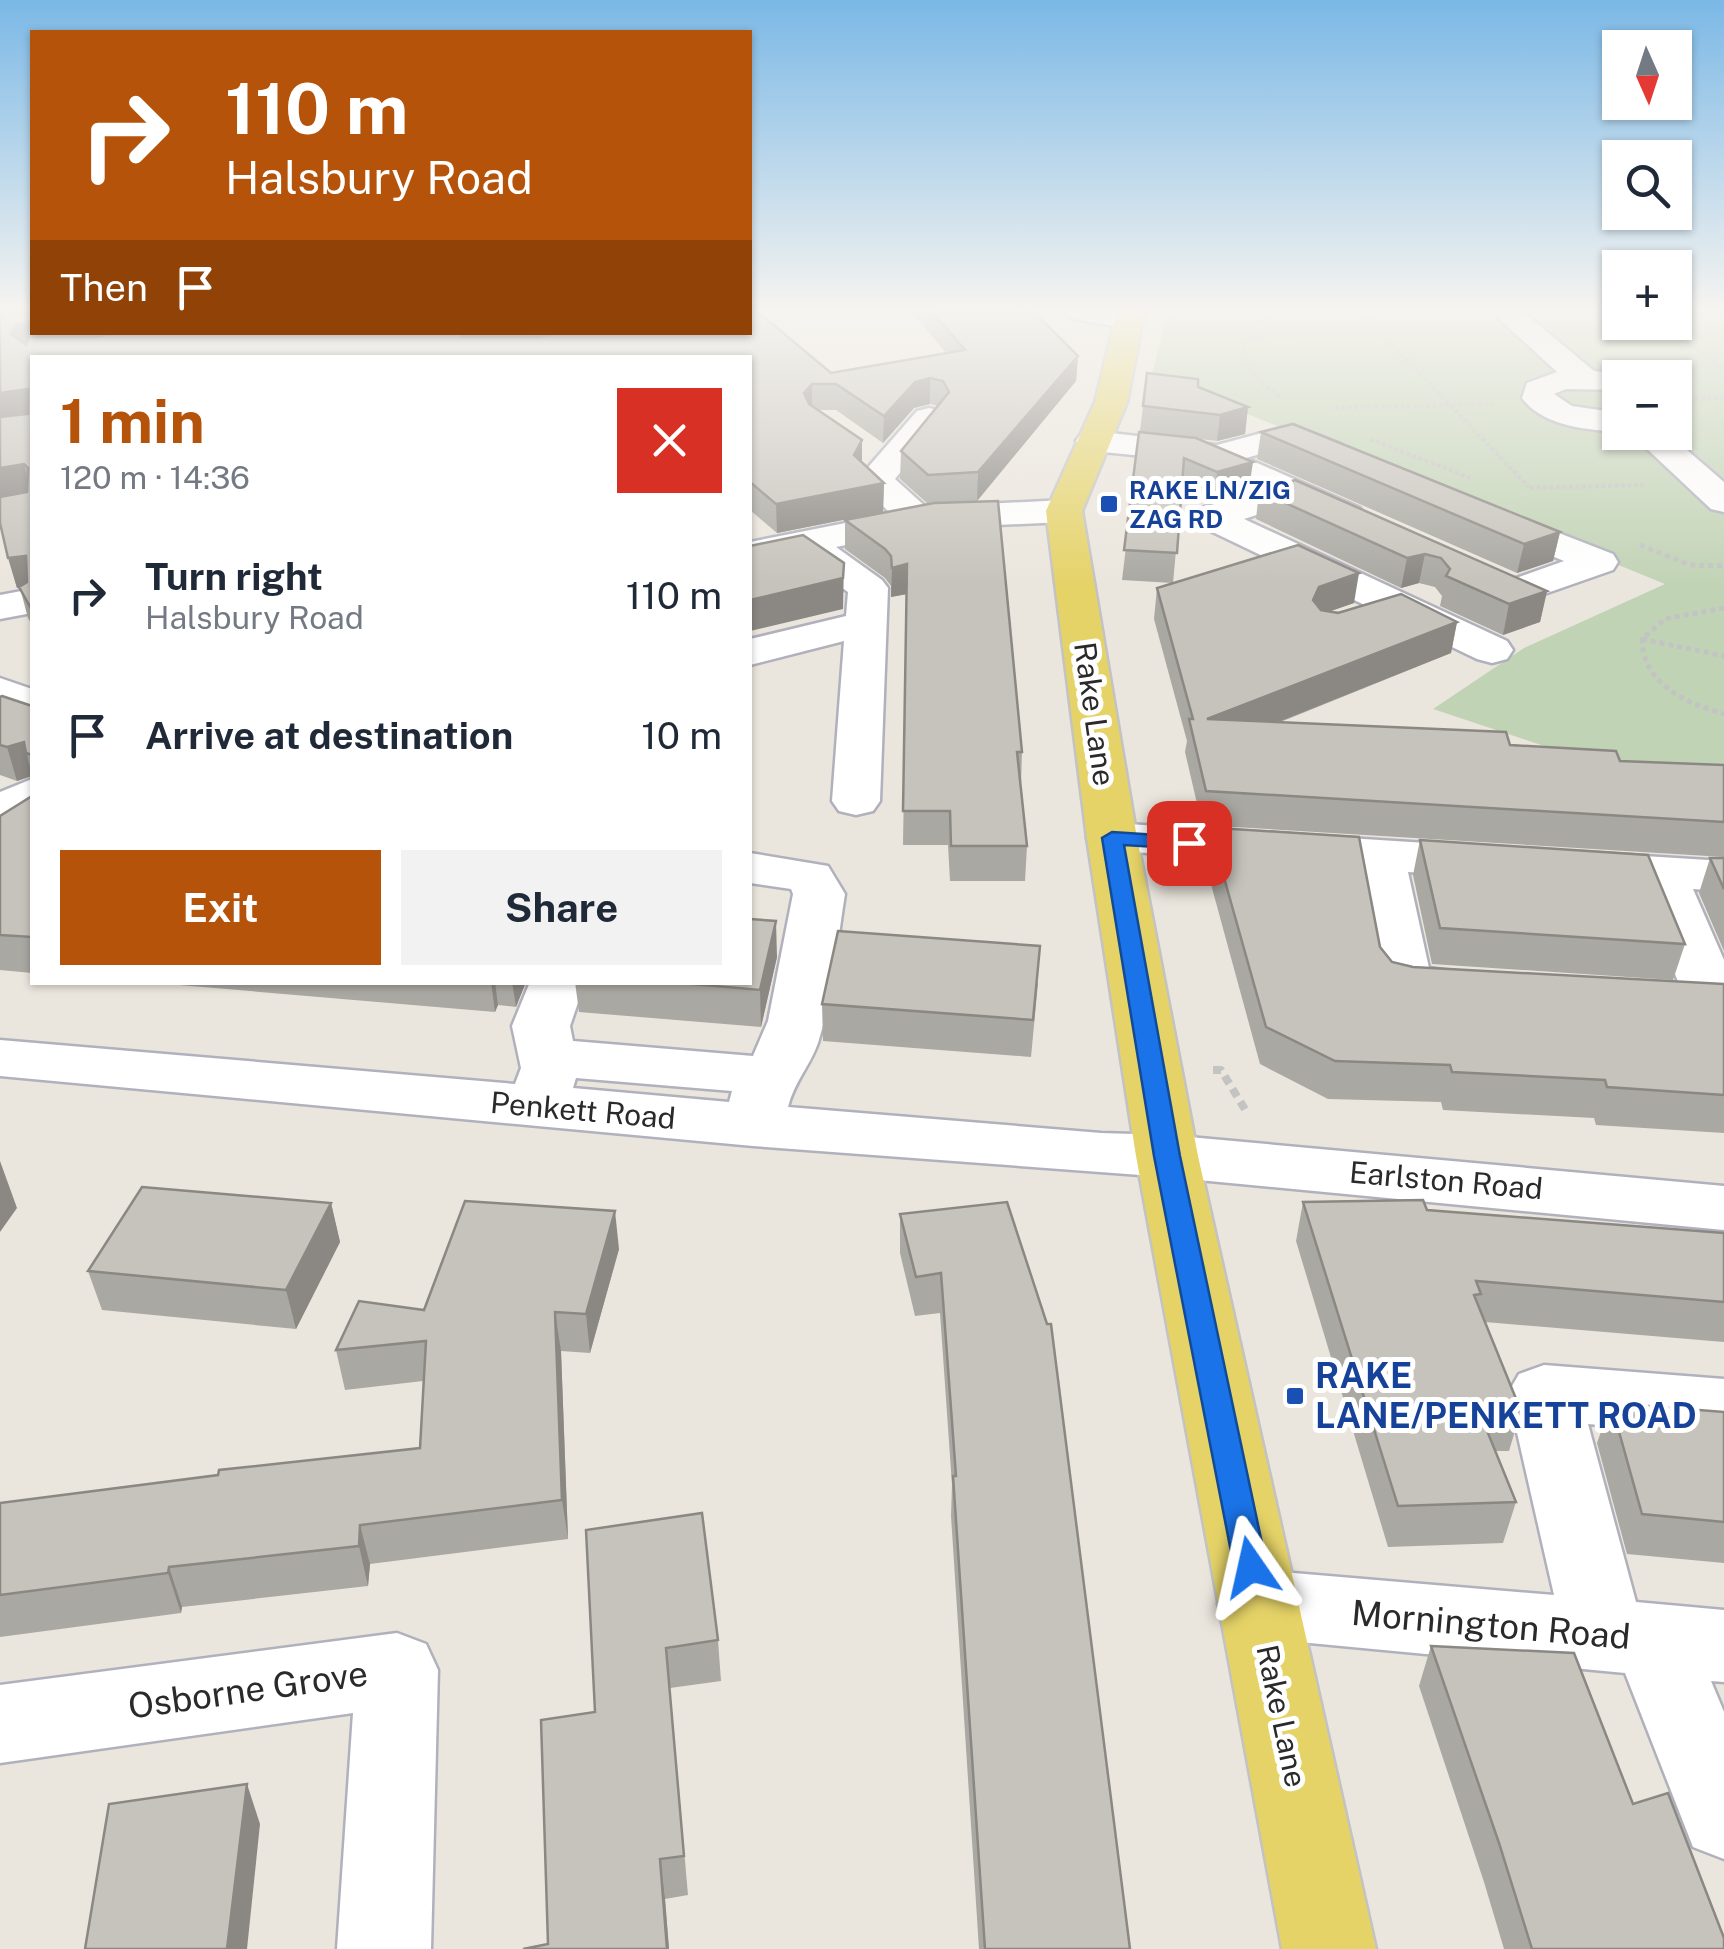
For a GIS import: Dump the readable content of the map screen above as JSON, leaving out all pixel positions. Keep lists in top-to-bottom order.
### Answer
{
  "streets": {
    "main road": ["Rake Lane"],
    "street": [
      "Penkett Road",
      "Earlston Road",
      "Mornington Road",
      "Osborne Grove"
    ]
  },
  "crossings": [
    ["Rake Lane", "Penkett Road"],
    ["Rake Lane", "Earlston Road"],
    ["Rake Lane", "Mornington Road"],
    ["Penkett Road", "Earlston Road"]
  ],
  "places": {
    "transit": ["RAKE LN/ZIG ZAG RD", "RAKE LANE/PENKETT ROAD"]
  },
  "north": "bottom",
  "page": {
    "map_buttons": ["+", "−"],
    "turn": ["110 m", "Halsbury Road"],
    "then": "Then",
    "heading": ["1 min", "120 m · 14:36"],
    "list": [
      {
        "name": "Turn right",
        "note": "Halsbury Road",
        "value": "110 m"
      },
      {
        "name": "Arrive at destination",
        "value": "10 m"
      }
    ],
    "buttons": ["Exit", "Share"]
  }
}
